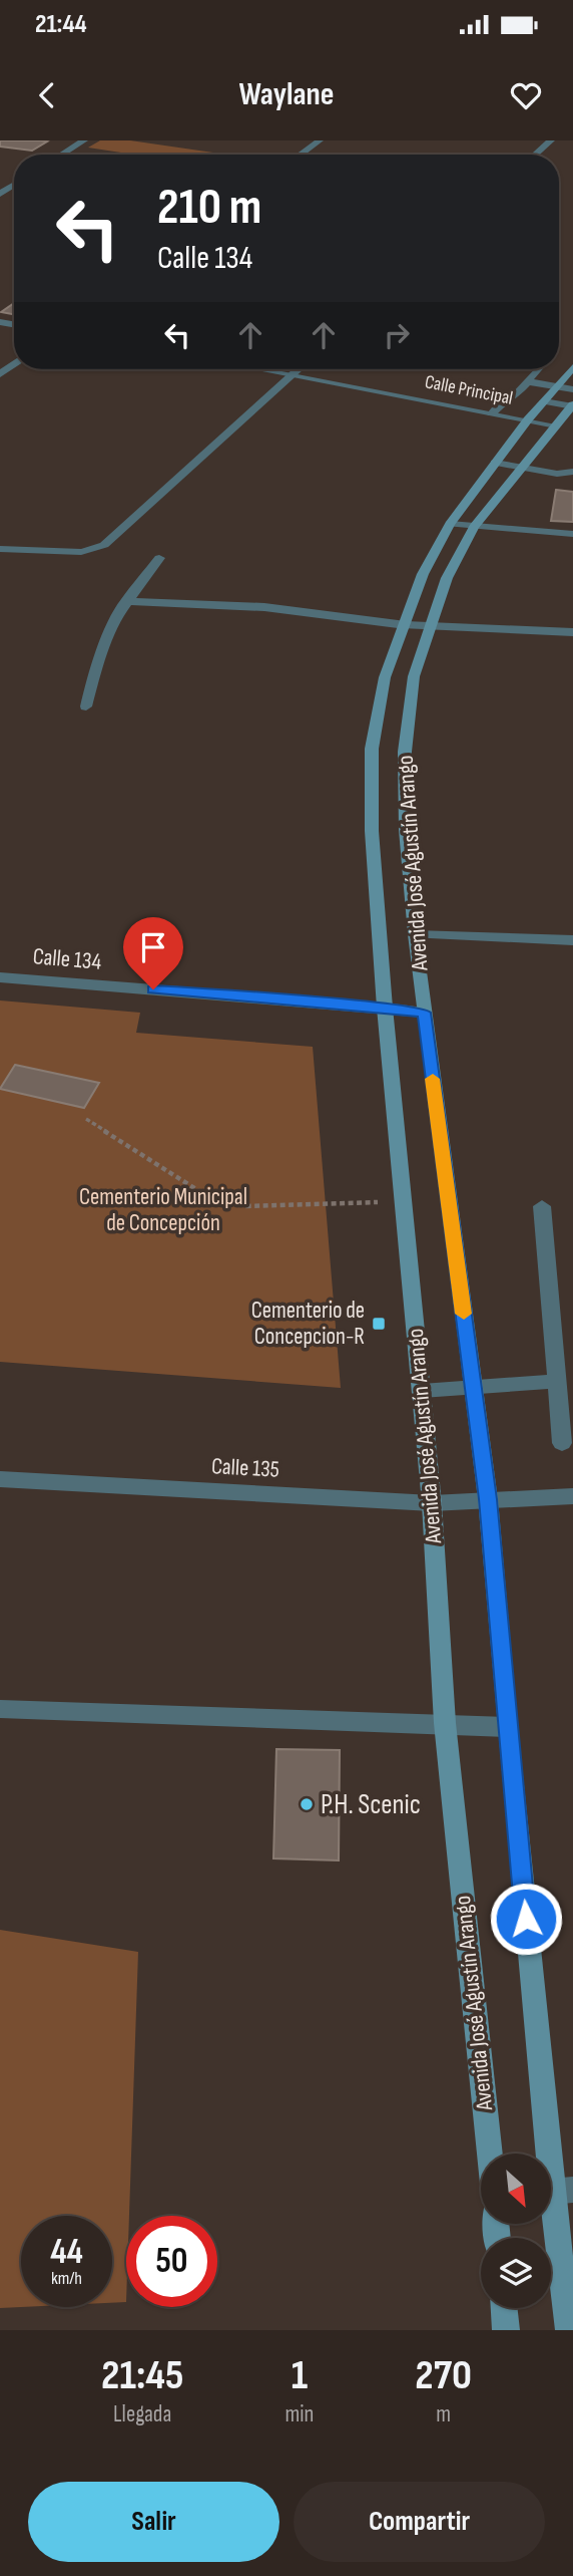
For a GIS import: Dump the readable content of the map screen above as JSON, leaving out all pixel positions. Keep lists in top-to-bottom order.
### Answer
{
  "streets": {
    "main road": ["Avenida José Agustín Arango"],
    "street": ["Calle Principal", "Calle 134", "Calle 135"]
  },
  "crossings": [
    ["Calle Principal", "Avenida José Agustín Arango"],
    ["Avenida José Agustín Arango", "Calle 134"],
    ["Avenida José Agustín Arango", "Calle 135"]
  ],
  "parks": ["Cementerio Municipal de Concepción"],
  "places": {
    "transit": ["Cementerio de Concepcion-R"],
    "other": ["P.H. Scenic"]
  },
  "north": "bottom right",
  "page": {
    "status": "21:44",
    "header": "Waylane",
    "turn": ["210 m", "Calle 134"],
    "speed": "44 km/h",
    "limit": "50",
    "eta": [
      "21:45",
      "Llegada",
      "1",
      "min",
      "270",
      "m"
    ],
    "buttons": ["Salir", "Compartir"]
  }
}
